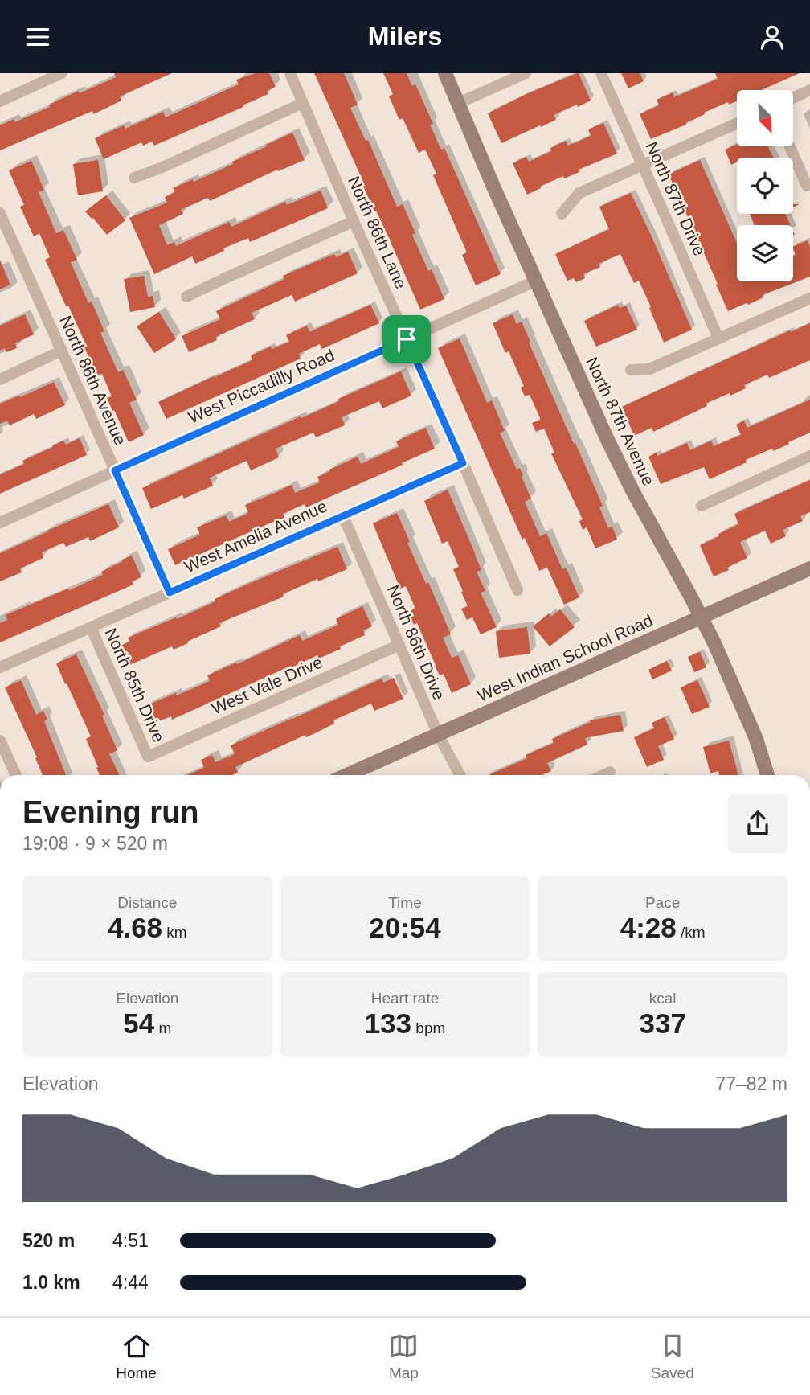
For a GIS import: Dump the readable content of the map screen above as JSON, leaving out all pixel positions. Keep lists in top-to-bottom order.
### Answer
{
  "streets": {
    "street": [
      "North 87th Drive",
      "North 86th Lane",
      "North 86th Avenue",
      "West Piccadilly Road",
      "North 87th Avenue",
      "West Amelia Avenue",
      "North 86th Drive",
      "West Indian School Road",
      "North 85th Drive",
      "West Vale Drive"
    ]
  },
  "crossings": [
    ["North 86th Lane", "West Piccadilly Road"],
    ["North 86th Lane", "West Amelia Avenue"],
    ["North 86th Avenue", "West Piccadilly Road"],
    ["North 86th Avenue", "West Amelia Avenue"],
    ["West Piccadilly Road", "North 87th Avenue"],
    ["North 87th Avenue", "West Indian School Road"],
    ["West Amelia Avenue", "North 86th Drive"],
    ["West Amelia Avenue", "North 85th Drive"],
    ["North 86th Drive", "West Indian School Road"],
    ["North 86th Drive", "West Vale Drive"],
    ["North 85th Drive", "West Vale Drive"]
  ],
  "north": "bottom right",
  "page": {
    "header": "Milers",
    "heading": ["Evening run", "19:08 · 9 × 520 m"],
    "stats": [
      ["Distance", "4.68 km"],
      ["Time", "20:54"],
      ["Pace", "4:28 /km"],
      ["Elevation", "54 m"],
      ["Heart rate", "133 bpm"],
      ["kcal", "337"]
    ],
    "chart": ["Elevation", "77–82 m"],
    "list": [
      {
        "name": "520 m",
        "note": "4:51"
      },
      {
        "name": "1.0 km",
        "note": "4:44"
      }
    ],
    "tabs": ["Home", "Map", "Saved"]
  }
}
